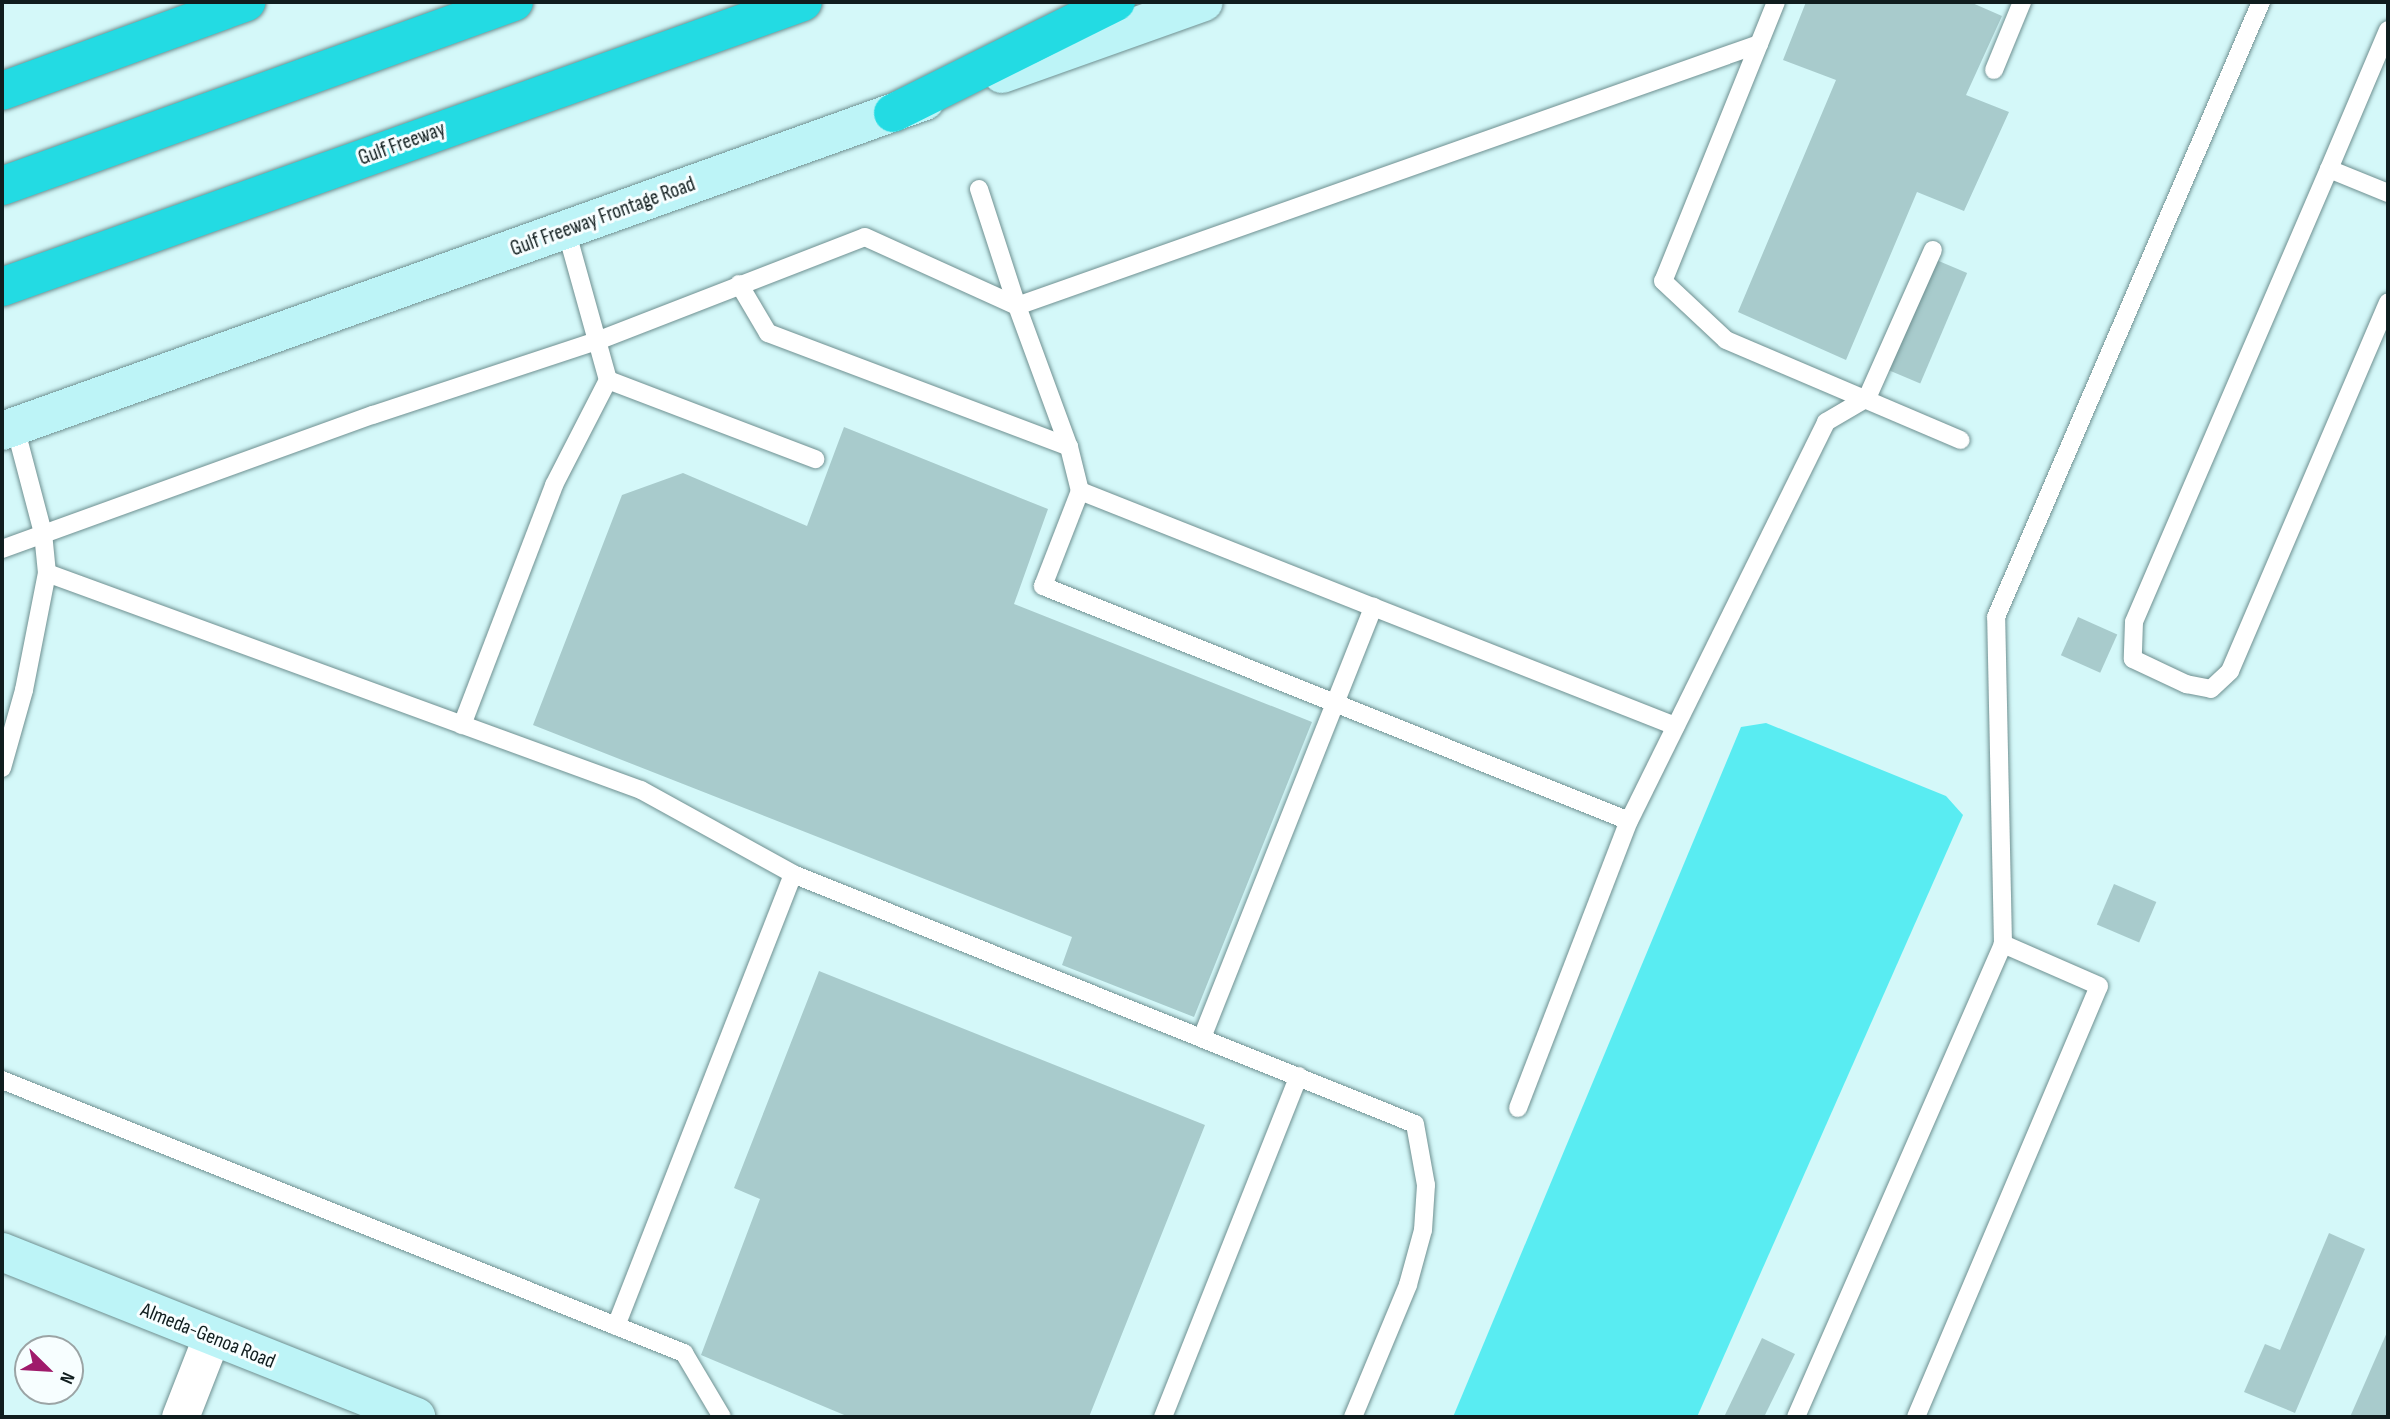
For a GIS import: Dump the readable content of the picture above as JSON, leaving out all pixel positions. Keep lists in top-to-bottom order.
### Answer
{
  "streets": {
    "highway": ["Gulf Freeway"],
    "main road": ["Gulf Freeway Frontage Road", "Almeda-Genoa Road"]
  },
  "north": "bottom right"
}
